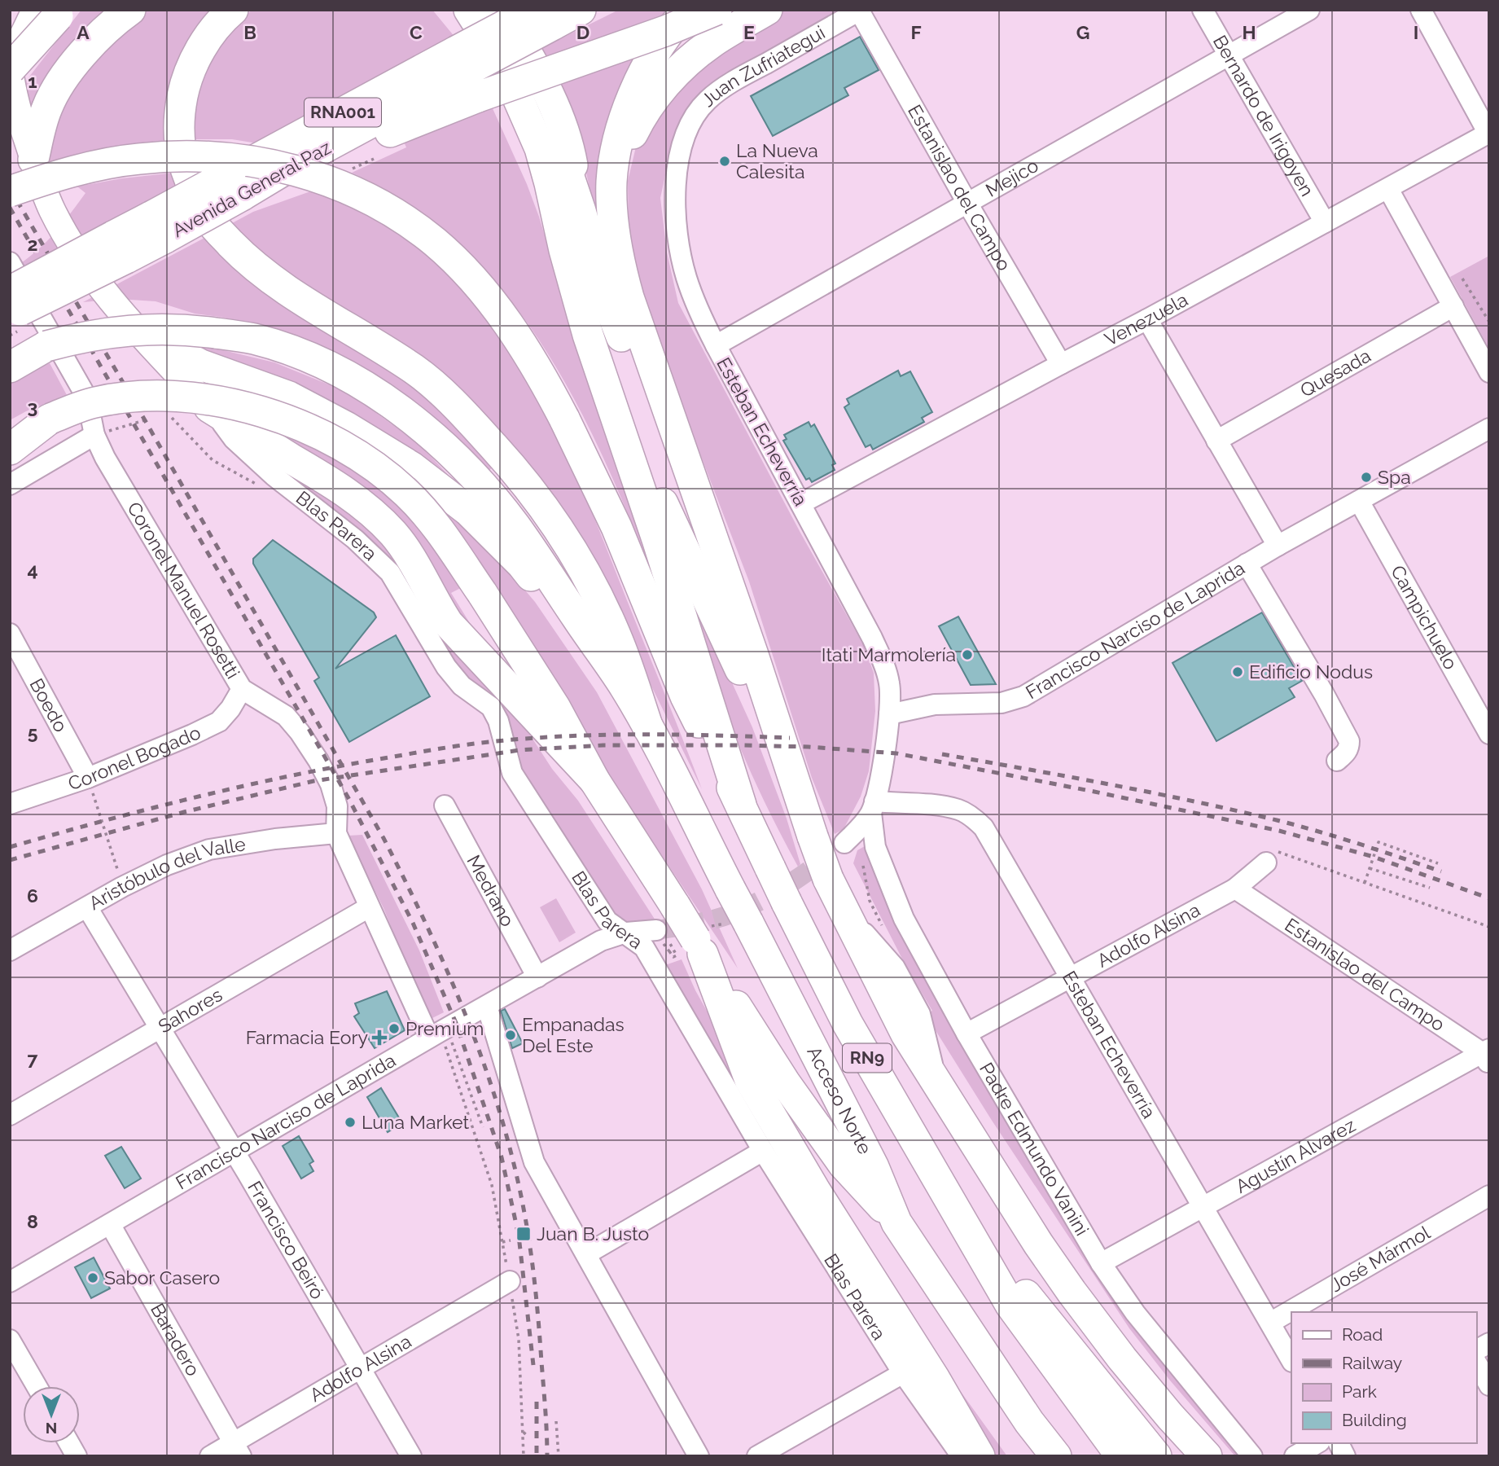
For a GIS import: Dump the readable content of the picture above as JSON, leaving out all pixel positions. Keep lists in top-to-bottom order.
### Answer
{
  "streets": {
    "highway": [
      "RNA001",
      "Avenida General Paz",
      "RN9",
      "Acceso Norte"
    ],
    "street": [
      "Juan Zufriategui",
      "Bernardo de Irigoyen",
      "Mejico",
      "Estanislao del Campo",
      "Venezuela",
      "Quesada",
      "Esteban Echeverría",
      "Blas Parera",
      "Coronel Manuel Rosetti",
      "Campichuelo",
      "Francisco Narciso de Laprida",
      "Boedo",
      "Coronel Bogado",
      "Aristóbulo del Valle",
      "Medrano",
      "Adolfo Alsina",
      "Sahores",
      "Padre Edmundo Vanini",
      "Agustín Álvarez",
      "Francisco Beiró",
      "José Mármol",
      "Baradero"
    ]
  },
  "crossings": [
    ["Juan Zufriategui", "Estanislao del Campo"],
    ["Juan Zufriategui", "Esteban Echeverría"],
    ["Bernardo de Irigoyen", "Mejico"],
    ["Bernardo de Irigoyen", "Venezuela"],
    ["Mejico", "Estanislao del Campo"],
    ["Mejico", "Esteban Echeverría"],
    ["Estanislao del Campo", "Venezuela"],
    ["Estanislao del Campo", "Adolfo Alsina"],
    ["Estanislao del Campo", "Agustín Álvarez"],
    ["Avenida General Paz", "Coronel Manuel Rosetti"],
    ["Venezuela", "Esteban Echeverría"],
    ["Esteban Echeverría", "Francisco Narciso de Laprida"],
    ["Esteban Echeverría", "Adolfo Alsina"],
    ["Esteban Echeverría", "Padre Edmundo Vanini"],
    ["Esteban Echeverría", "Agustín Álvarez"],
    ["Esteban Echeverría", "José Mármol"],
    ["Blas Parera", "Francisco Narciso de Laprida"],
    ["Coronel Manuel Rosetti", "Francisco Narciso de Laprida"],
    ["Coronel Manuel Rosetti", "Coronel Bogado"],
    ["Coronel Manuel Rosetti", "Aristóbulo del Valle"],
    ["Coronel Manuel Rosetti", "Sahores"],
    ["Campichuelo", "Francisco Narciso de Laprida"],
    ["Francisco Narciso de Laprida", "Medrano"],
    ["Francisco Narciso de Laprida", "Francisco Beiró"],
    ["Francisco Narciso de Laprida", "Baradero"],
    ["Boedo", "Coronel Bogado"],
    ["Aristóbulo del Valle", "Francisco Beiró"],
    ["Adolfo Alsina", "Padre Edmundo Vanini"],
    ["Adolfo Alsina", "Francisco Beiró"],
    ["Adolfo Alsina", "Baradero"],
    ["Sahores", "Francisco Beiró"],
    ["Padre Edmundo Vanini", "Agustín Álvarez"]
  ],
  "places": {
    "other": [
      "La Nueva Calesita",
      "Spa",
      "Itati Marmolería",
      "Edificio Nodus",
      "Premium",
      "Empanadas Del Este",
      "Luna Market",
      "Sabor Casero"
    ],
    "health": ["Farmacia Eory"],
    "transit": ["Juan B. Justo"]
  },
  "legend": [
    "Road",
    "Railway",
    "Park",
    "Building"
  ],
  "north": "bottom",
  "grid": {
    "columns": [
      "A",
      "B",
      "C",
      "D",
      "E",
      "F",
      "G",
      "H",
      "I"
    ],
    "rows": [
      "1",
      "2",
      "3",
      "4",
      "5",
      "6",
      "7",
      "8"
    ]
  }
}
